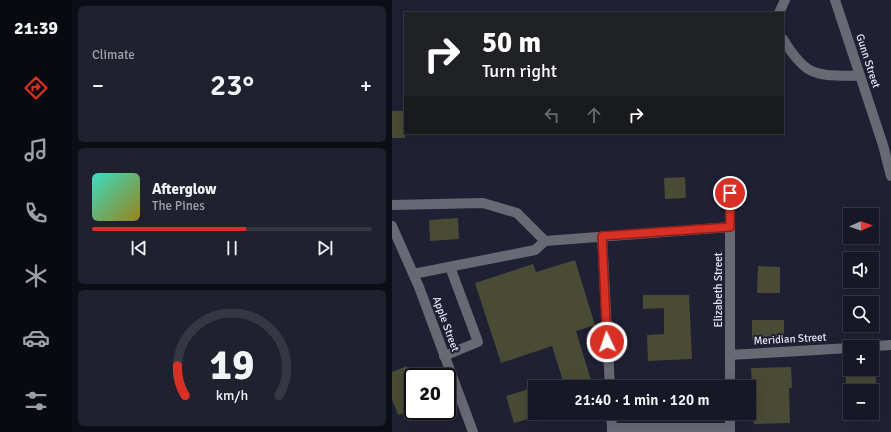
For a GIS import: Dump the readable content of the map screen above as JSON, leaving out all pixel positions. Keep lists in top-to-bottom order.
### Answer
{
  "streets": {
    "street": [
      "Gunn Street",
      "Elizabeth Street",
      "Apple Street",
      "Meridian Street"
    ]
  },
  "crossings": [
    ["Elizabeth Street", "Meridian Street"]
  ],
  "north": "right",
  "page": {
    "tabs": "21:39",
    "tile": "Climate",
    "turn": ["50 m", "Turn right"],
    "heat": ["−", "23°", "+"],
    "song": ["Afterglow", "The Pines"],
    "map_buttons": ["+", "−"],
    "limit": "20",
    "trip": "21:40 · 1 min · 120 m",
    "gauge": ["19", "km/h"]
  }
}
